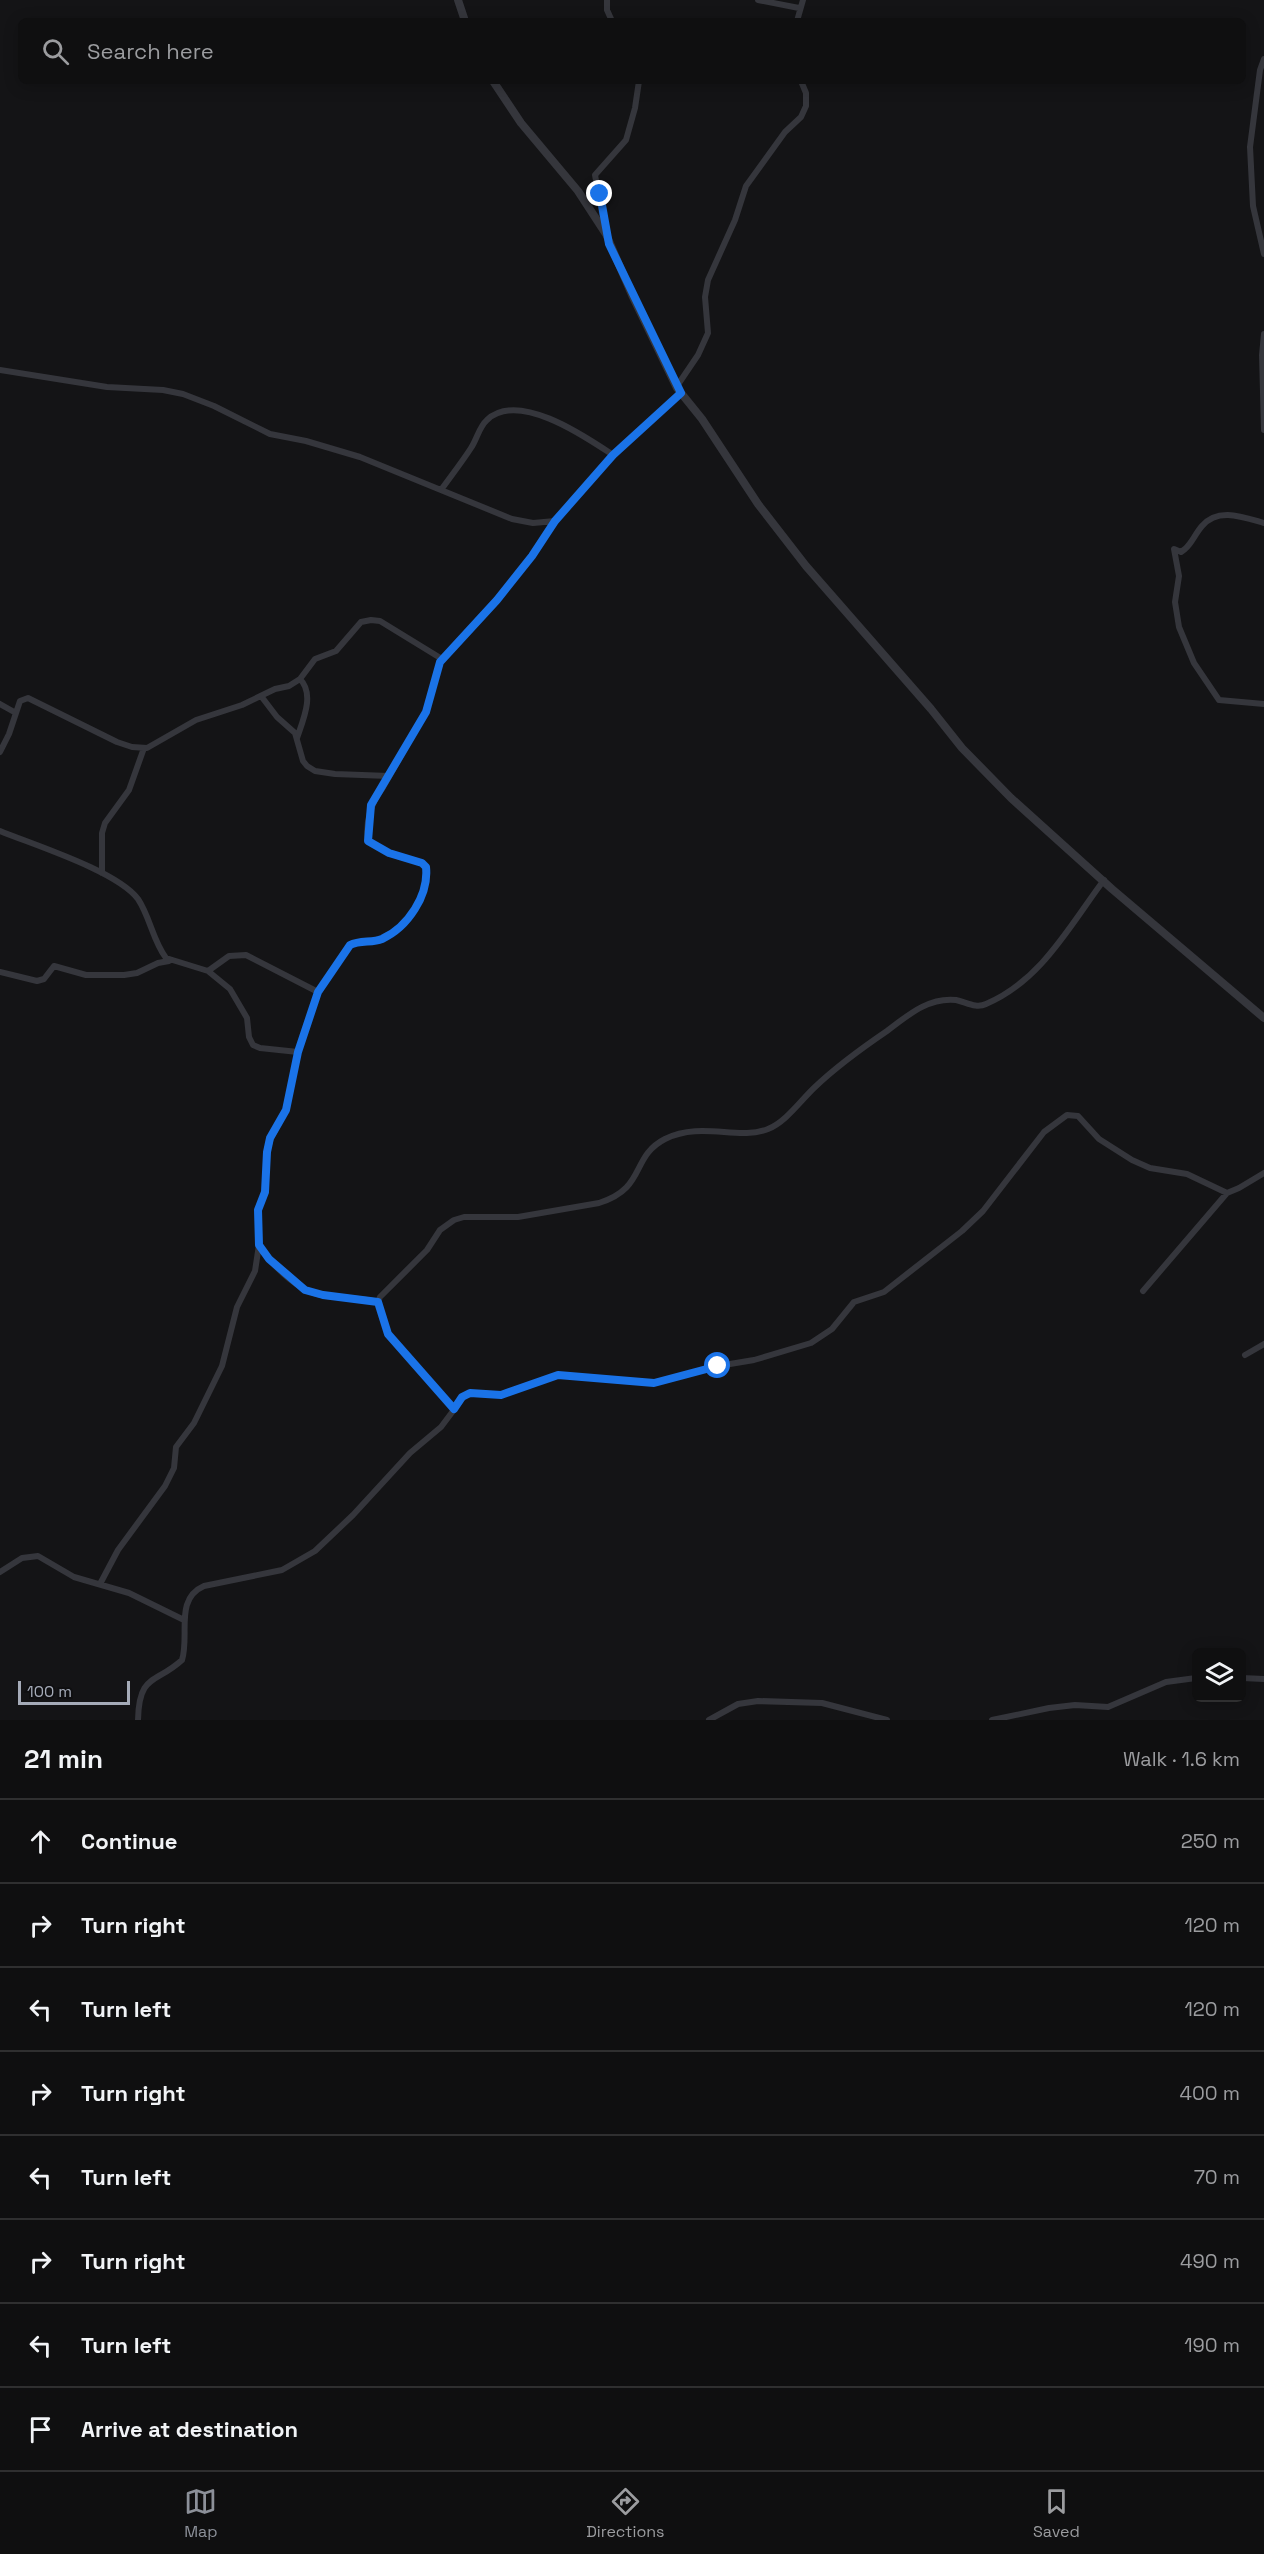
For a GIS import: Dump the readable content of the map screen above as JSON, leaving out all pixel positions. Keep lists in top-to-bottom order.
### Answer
{
  "scale_bar": "100 m",
  "page": {
    "search": "Search here",
    "scale": "100 m",
    "heading": ["21 min", "Walk · 1.6 km"],
    "list": [
      ["Continue", "250 m"],
      ["Turn right", "120 m"],
      ["Turn left", "120 m"],
      ["Turn right", "400 m"],
      ["Turn left", "70 m"],
      ["Turn right", "490 m"],
      ["Turn left", "190 m"],
      "Arrive at destination"
    ],
    "nav": ["Map", "Directions", "Saved"]
  }
}
